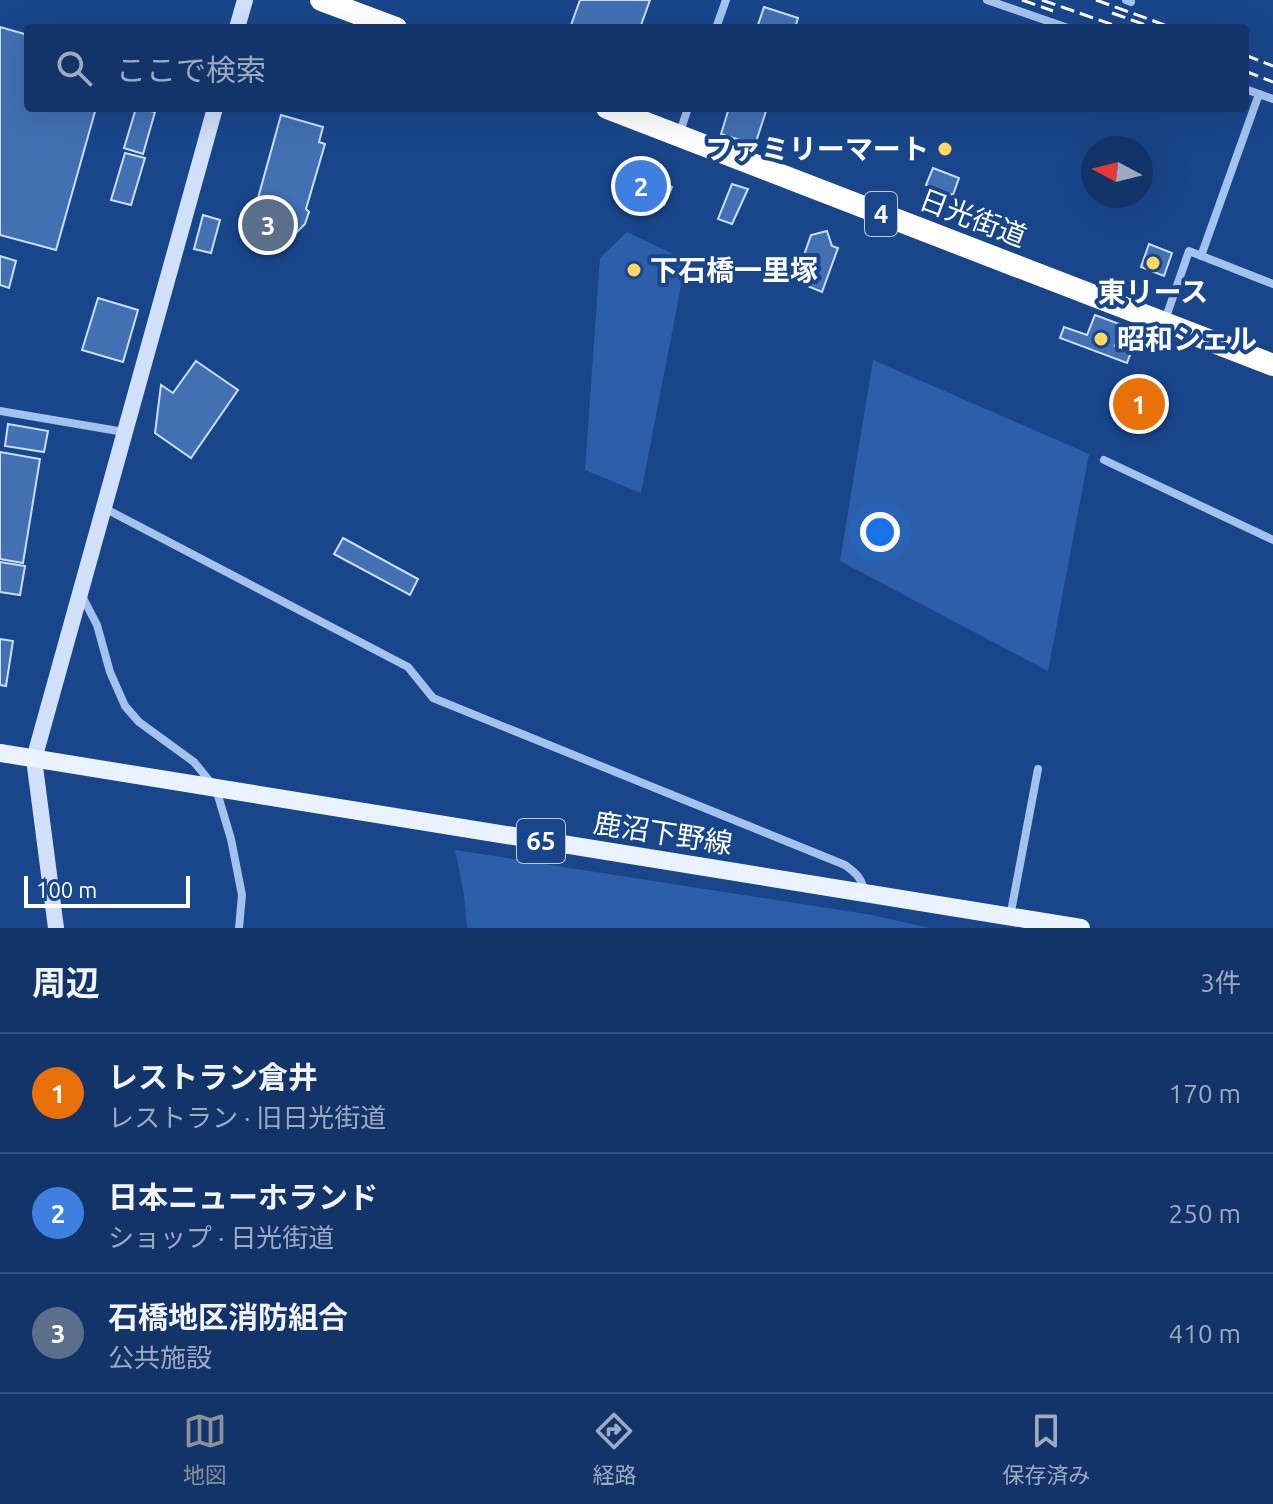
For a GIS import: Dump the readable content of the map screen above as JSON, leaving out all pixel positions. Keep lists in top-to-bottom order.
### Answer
{
  "streets": {
    "highway": ["4", "日光街道"],
    "main road": ["鹿沼下野線", "65"]
  },
  "places": [
    "ファミリーマート",
    "東リース",
    "下石橋一里塚",
    "昭和シェル"
  ],
  "scale_bar": "100 m",
  "north": "left",
  "page": {
    "search": "ここで検索",
    "pins": ["2", "3", "1"],
    "scale": "100 m",
    "heading": ["周辺", "3件"],
    "list": [
      {
        "mark": "1",
        "name": "レストラン倉井",
        "note": "レストラン · 旧日光街道",
        "value": "170 m"
      },
      {
        "mark": "2",
        "name": "日本ニューホランド",
        "note": "ショップ · 日光街道",
        "value": "250 m"
      },
      {
        "mark": "3",
        "name": "石橋地区消防組合",
        "note": "公共施設",
        "value": "410 m"
      }
    ],
    "nav": ["地図", "経路", "保存済み"]
  }
}
